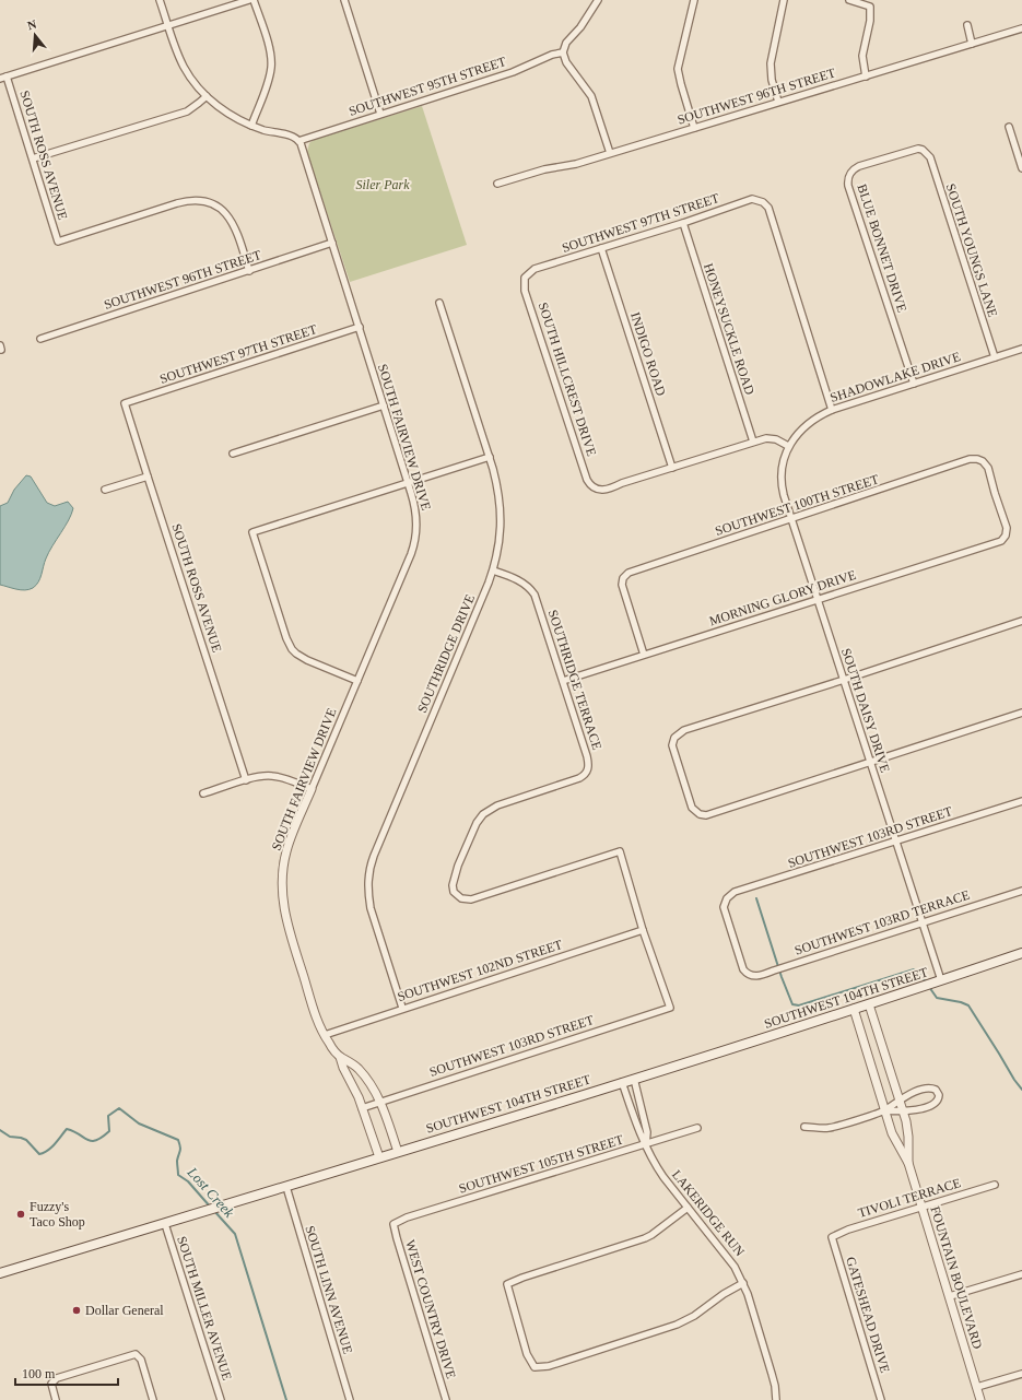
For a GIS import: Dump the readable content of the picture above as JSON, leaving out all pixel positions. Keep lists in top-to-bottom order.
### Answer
{
  "streets": {
    "main road": ["SOUTHWEST 104TH STREET"],
    "street": [
      "SOUTHWEST 95TH STREET",
      "SOUTHWEST 96TH STREET",
      "SOUTH ROSS AVENUE",
      "SOUTHWEST 97TH STREET",
      "BLUE BONNET DRIVE",
      "SOUTH YOUNGS LANE",
      "HONEYSUCKLE ROAD",
      "INDIGO ROAD",
      "SHADOWLAKE DRIVE",
      "SOUTH HILLCREST DRIVE",
      "SOUTH FAIRVIEW DRIVE",
      "SOUTHWEST 100TH STREET",
      "MORNING GLORY DRIVE",
      "SOUTHRIDGE DRIVE",
      "SOUTHRIDGE TERRACE",
      "SOUTH DAISY DRIVE",
      "SOUTHWEST 103RD STREET",
      "SOUTHWEST 103RD TERRACE",
      "SOUTHWEST 102ND STREET",
      "SOUTHWEST 105TH STREET",
      "TIVOLI TERRACE",
      "LAKERIDGE RUN",
      "FOUNTAIN BOULEVARD",
      "SOUTH LINN AVENUE",
      "SOUTH MILLER AVENUE",
      "WEST COUNTRY DRIVE",
      "GATESHEAD DRIVE"
    ]
  },
  "crossings": [
    ["SOUTHWEST 95TH STREET", "SOUTH FAIRVIEW DRIVE"],
    ["SOUTHWEST 96TH STREET", "SOUTH ROSS AVENUE"],
    ["SOUTHWEST 96TH STREET", "SOUTH FAIRVIEW DRIVE"],
    ["SOUTH ROSS AVENUE", "SOUTHWEST 97TH STREET"],
    ["SOUTHWEST 97TH STREET", "HONEYSUCKLE ROAD"],
    ["SOUTHWEST 97TH STREET", "INDIGO ROAD"],
    ["SOUTHWEST 97TH STREET", "SHADOWLAKE DRIVE"],
    ["SOUTHWEST 97TH STREET", "SOUTH HILLCREST DRIVE"],
    ["SOUTHWEST 97TH STREET", "SOUTH FAIRVIEW DRIVE"],
    ["BLUE BONNET DRIVE", "SOUTH YOUNGS LANE"],
    ["BLUE BONNET DRIVE", "SHADOWLAKE DRIVE"],
    ["SOUTH YOUNGS LANE", "SHADOWLAKE DRIVE"],
    ["INDIGO ROAD", "SOUTH HILLCREST DRIVE"],
    ["SHADOWLAKE DRIVE", "SOUTH DAISY DRIVE"],
    ["SOUTH FAIRVIEW DRIVE", "SOUTHWEST 103RD STREET"],
    ["SOUTH FAIRVIEW DRIVE", "SOUTHWEST 102ND STREET"],
    ["SOUTH FAIRVIEW DRIVE", "SOUTHWEST 104TH STREET"],
    ["SOUTHWEST 100TH STREET", "MORNING GLORY DRIVE"],
    ["SOUTHWEST 100TH STREET", "SOUTH DAISY DRIVE"],
    ["MORNING GLORY DRIVE", "SOUTHRIDGE TERRACE"],
    ["MORNING GLORY DRIVE", "SOUTH DAISY DRIVE"],
    ["SOUTHRIDGE DRIVE", "SOUTHRIDGE TERRACE"],
    ["SOUTHRIDGE DRIVE", "SOUTHWEST 102ND STREET"],
    ["SOUTHRIDGE TERRACE", "SOUTHWEST 103RD STREET"],
    ["SOUTHRIDGE TERRACE", "SOUTHWEST 102ND STREET"],
    ["SOUTH DAISY DRIVE", "SOUTHWEST 103RD STREET"],
    ["SOUTH DAISY DRIVE", "SOUTHWEST 103RD TERRACE"],
    ["SOUTH DAISY DRIVE", "SOUTHWEST 104TH STREET"],
    ["SOUTHWEST 103RD STREET", "SOUTHWEST 103RD TERRACE"],
    ["SOUTHWEST 103RD STREET", "SOUTHWEST 102ND STREET"],
    ["SOUTHWEST 104TH STREET", "LAKERIDGE RUN"],
    ["SOUTHWEST 104TH STREET", "FOUNTAIN BOULEVARD"],
    ["SOUTHWEST 104TH STREET", "SOUTH LINN AVENUE"],
    ["SOUTHWEST 104TH STREET", "SOUTH MILLER AVENUE"],
    ["SOUTHWEST 105TH STREET", "LAKERIDGE RUN"],
    ["SOUTHWEST 105TH STREET", "WEST COUNTRY DRIVE"],
    ["TIVOLI TERRACE", "FOUNTAIN BOULEVARD"],
    ["TIVOLI TERRACE", "GATESHEAD DRIVE"]
  ],
  "water": ["Lost Creek"],
  "parks": ["Siler Park"],
  "places": ["Fuzzy's Taco Shop", "Dollar General"],
  "scale_bar": "100 m",
  "north": "top"
}
